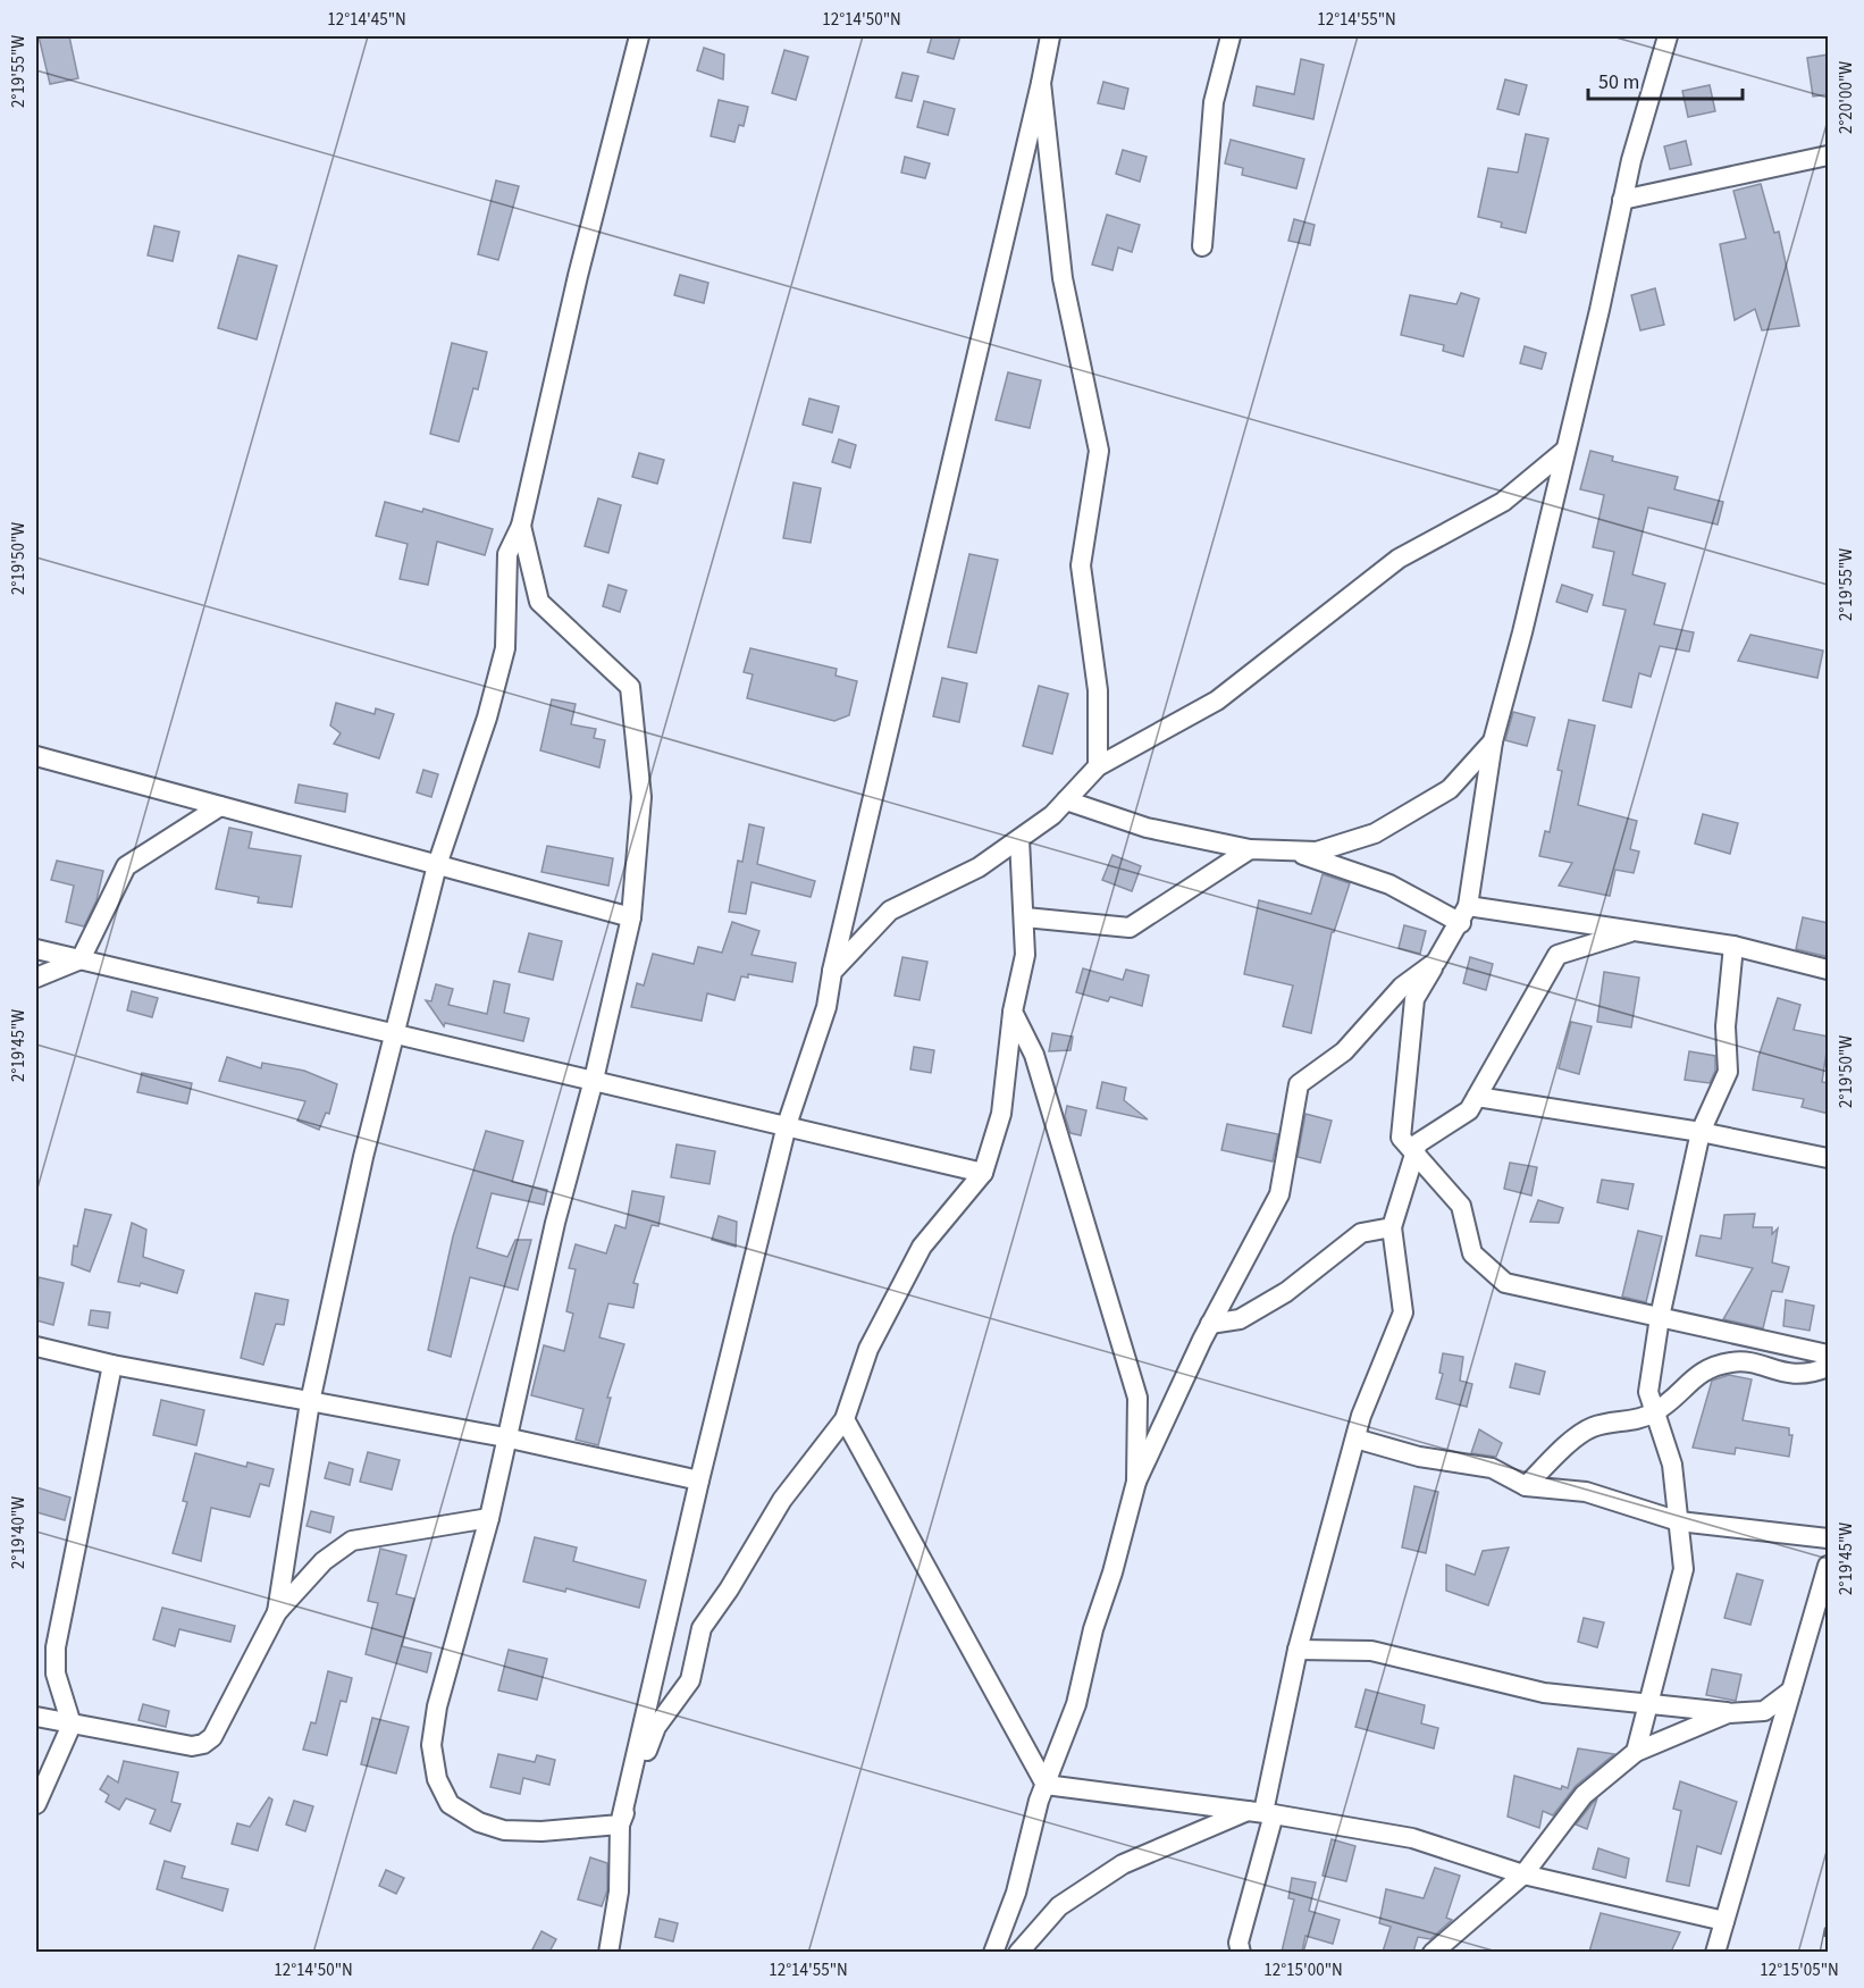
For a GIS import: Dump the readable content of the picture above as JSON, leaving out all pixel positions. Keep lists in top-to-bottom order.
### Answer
{
  "scale_bar": "50 m",
  "coordinates": [
    "12°14'45\"N",
    "12°14'50\"N",
    "12°14'55\"N",
    "2°19'55\"W",
    "2°20'00\"W",
    "2°19'50\"W",
    "2°19'45\"W",
    "2°19'40\"W",
    "12°15'00\"N",
    "12°15'05\"N"
  ]
}
